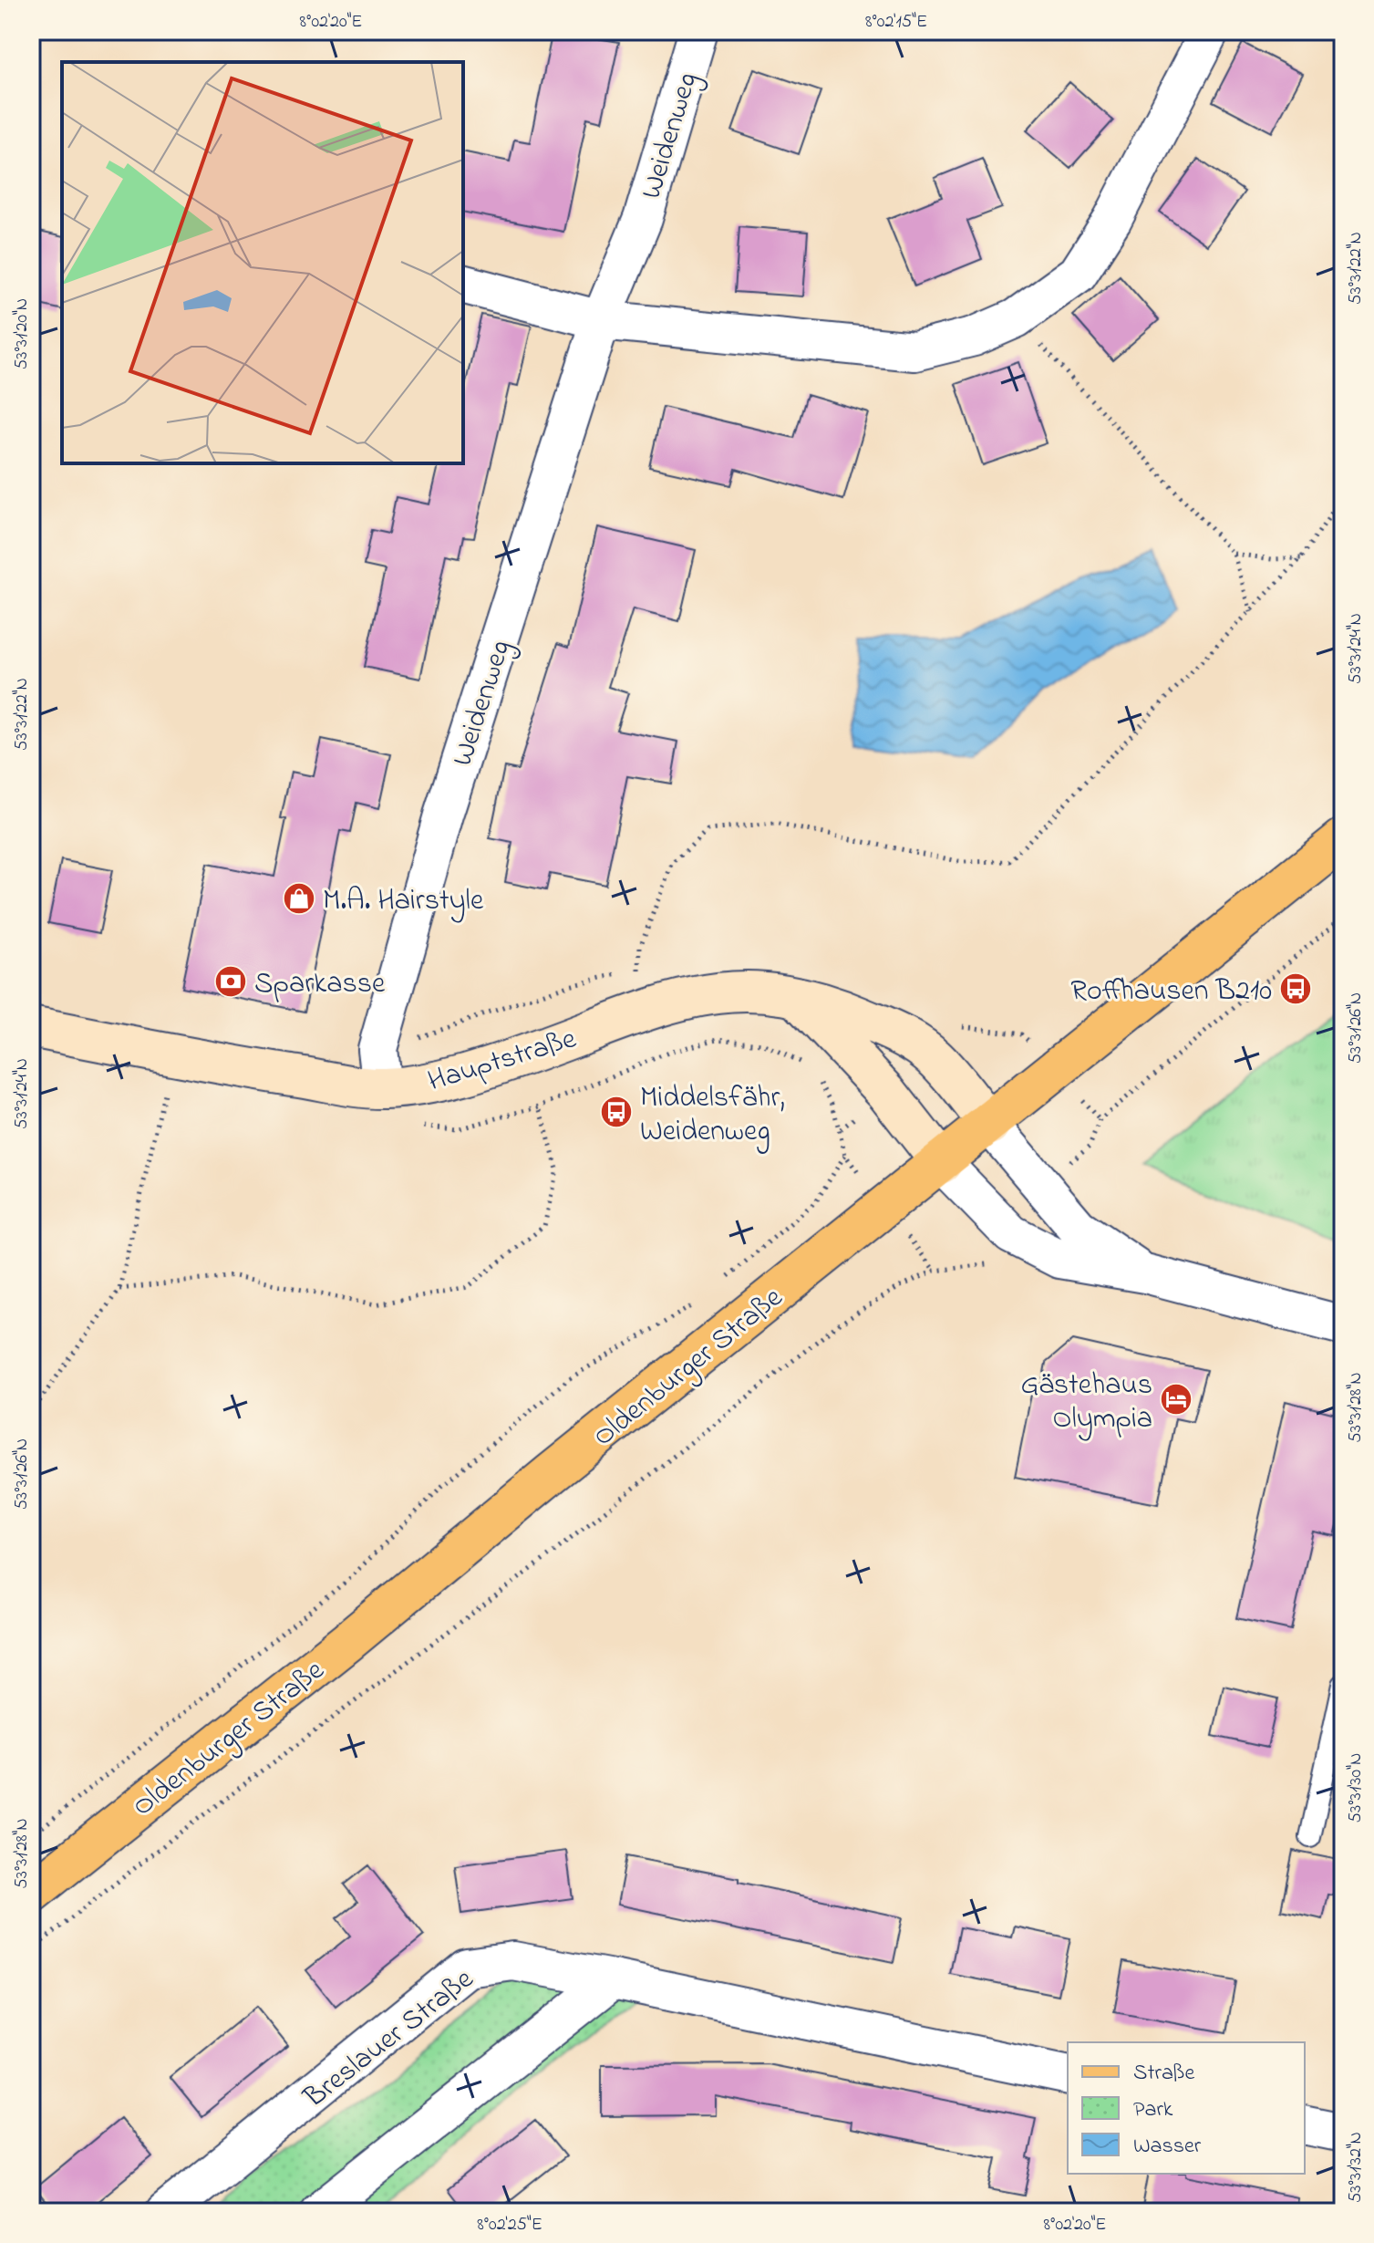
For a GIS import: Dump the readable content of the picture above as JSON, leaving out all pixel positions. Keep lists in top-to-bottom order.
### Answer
{
  "streets": {
    "main road": ["Oldenburger Straße"],
    "street": ["Weidenweg", "Hauptstraße", "Breslauer Straße"]
  },
  "crossings": [
    ["Weidenweg", "Hauptstraße"],
    ["Hauptstraße", "Oldenburger Straße"]
  ],
  "places": {
    "shop": ["M.A. Hairstyle"],
    "bank": ["Sparkasse"],
    "bus stop": ["Roffhausen B210", "Middelsfähr, Weidenweg"],
    "hotel": ["Gästehaus Olympia"]
  },
  "legend": ["Straße", "Park", "Wasser"],
  "coordinates": [
    "8°02'20\"E",
    "8°02'15\"E",
    "53°31'22\"N",
    "53°31'20\"N",
    "53°31'24\"N",
    "53°31'26\"N",
    "53°31'28\"N",
    "53°31'30\"N",
    "53°31'32\"N",
    "8°02'25\"E"
  ]
}
